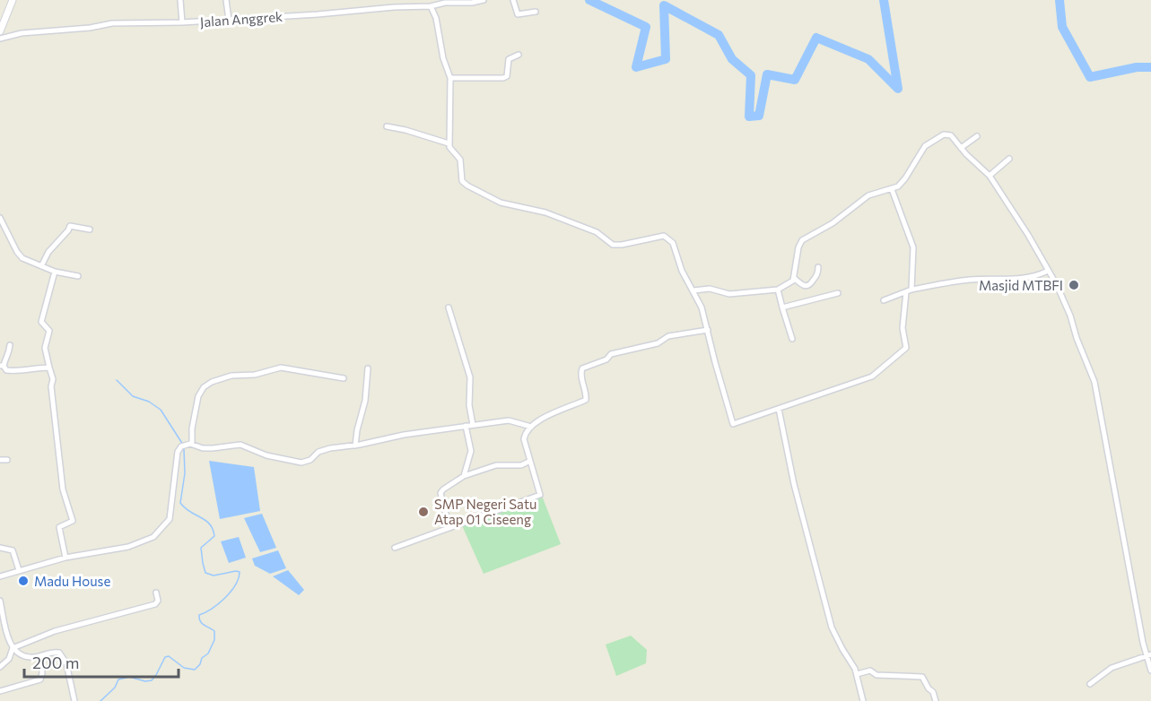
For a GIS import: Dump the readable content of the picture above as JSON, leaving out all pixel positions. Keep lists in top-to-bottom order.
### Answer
{
  "streets": {
    "street": ["Jalan Anggrek"]
  },
  "places": ["Masjid MTBFI", "SMP Negeri Satu Atap 01 Ciseeng", "Madu House"],
  "scale_bar": "200 m"
}
